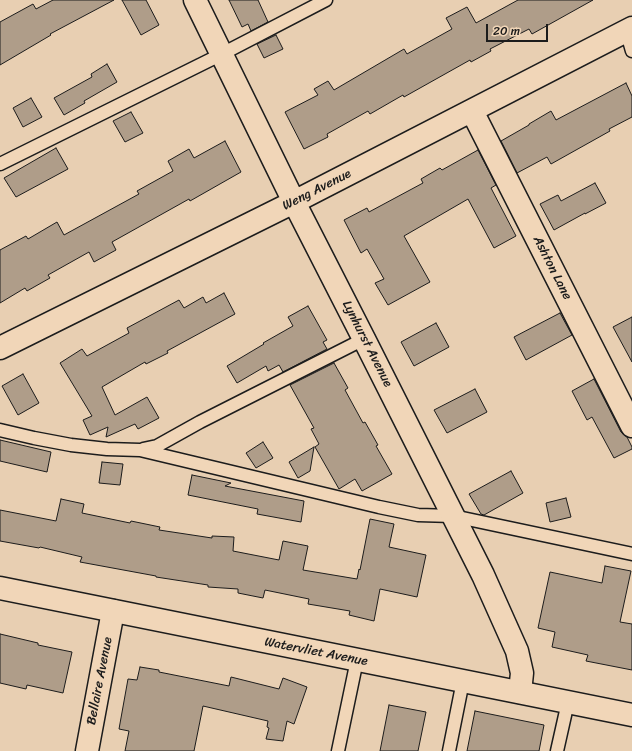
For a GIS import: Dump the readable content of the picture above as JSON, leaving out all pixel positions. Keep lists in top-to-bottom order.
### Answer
{
  "streets": {
    "street": [
      "Weng Avenue",
      "Ashton Lane",
      "Lynhurst Avenue",
      "Watervliet Avenue",
      "Bellaire Avenue"
    ]
  },
  "crossings": [
    ["Weng Avenue", "Ashton Lane"],
    ["Weng Avenue", "Lynhurst Avenue"],
    ["Lynhurst Avenue", "Watervliet Avenue"],
    ["Watervliet Avenue", "Bellaire Avenue"]
  ],
  "scale_bar": "20 m"
}
